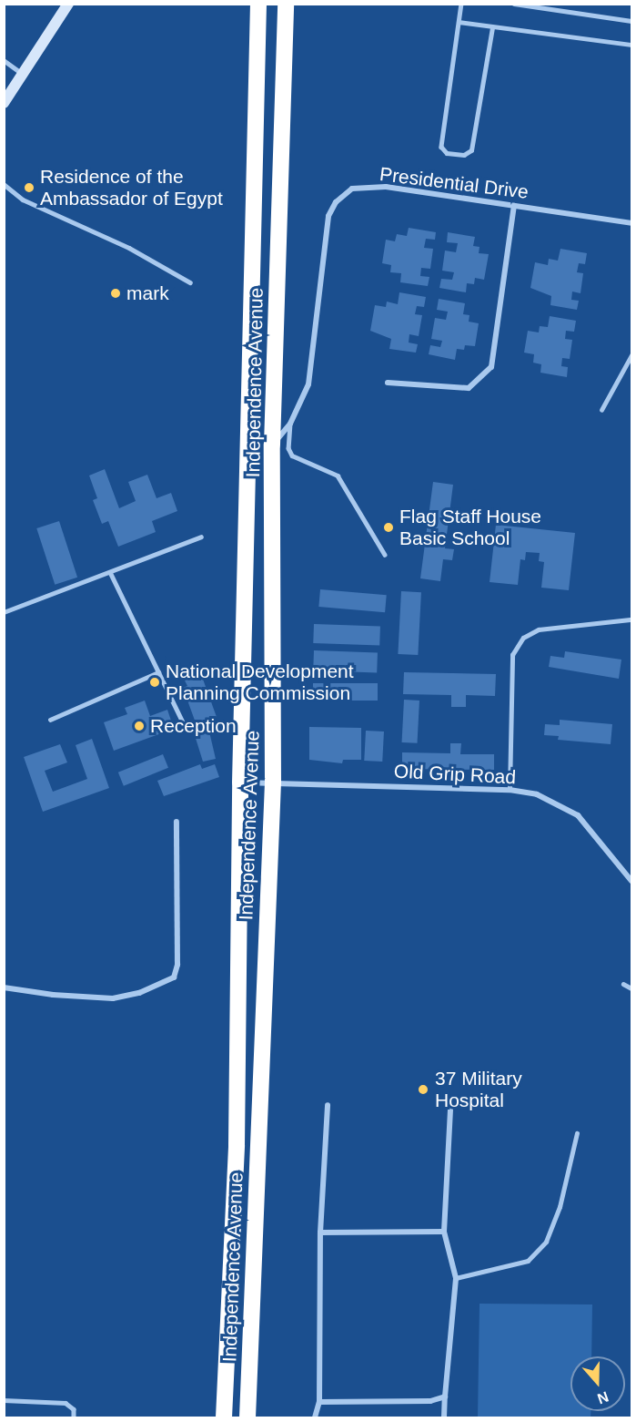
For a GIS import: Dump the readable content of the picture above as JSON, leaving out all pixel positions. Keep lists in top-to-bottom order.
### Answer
{
  "streets": {
    "highway": ["Independence Avenue"],
    "street": ["Presidential Drive", "Old Grip Road"]
  },
  "crossings": [
    ["Presidential Drive", "Independence Avenue"],
    ["Independence Avenue", "Old Grip Road"]
  ],
  "places": [
    "Residence of the Ambassador of Egypt",
    "mark",
    "Flag Staff House Basic School",
    "National Development Planning Commission",
    "Reception",
    "37 Military Hospital"
  ],
  "north": "bottom"
}
